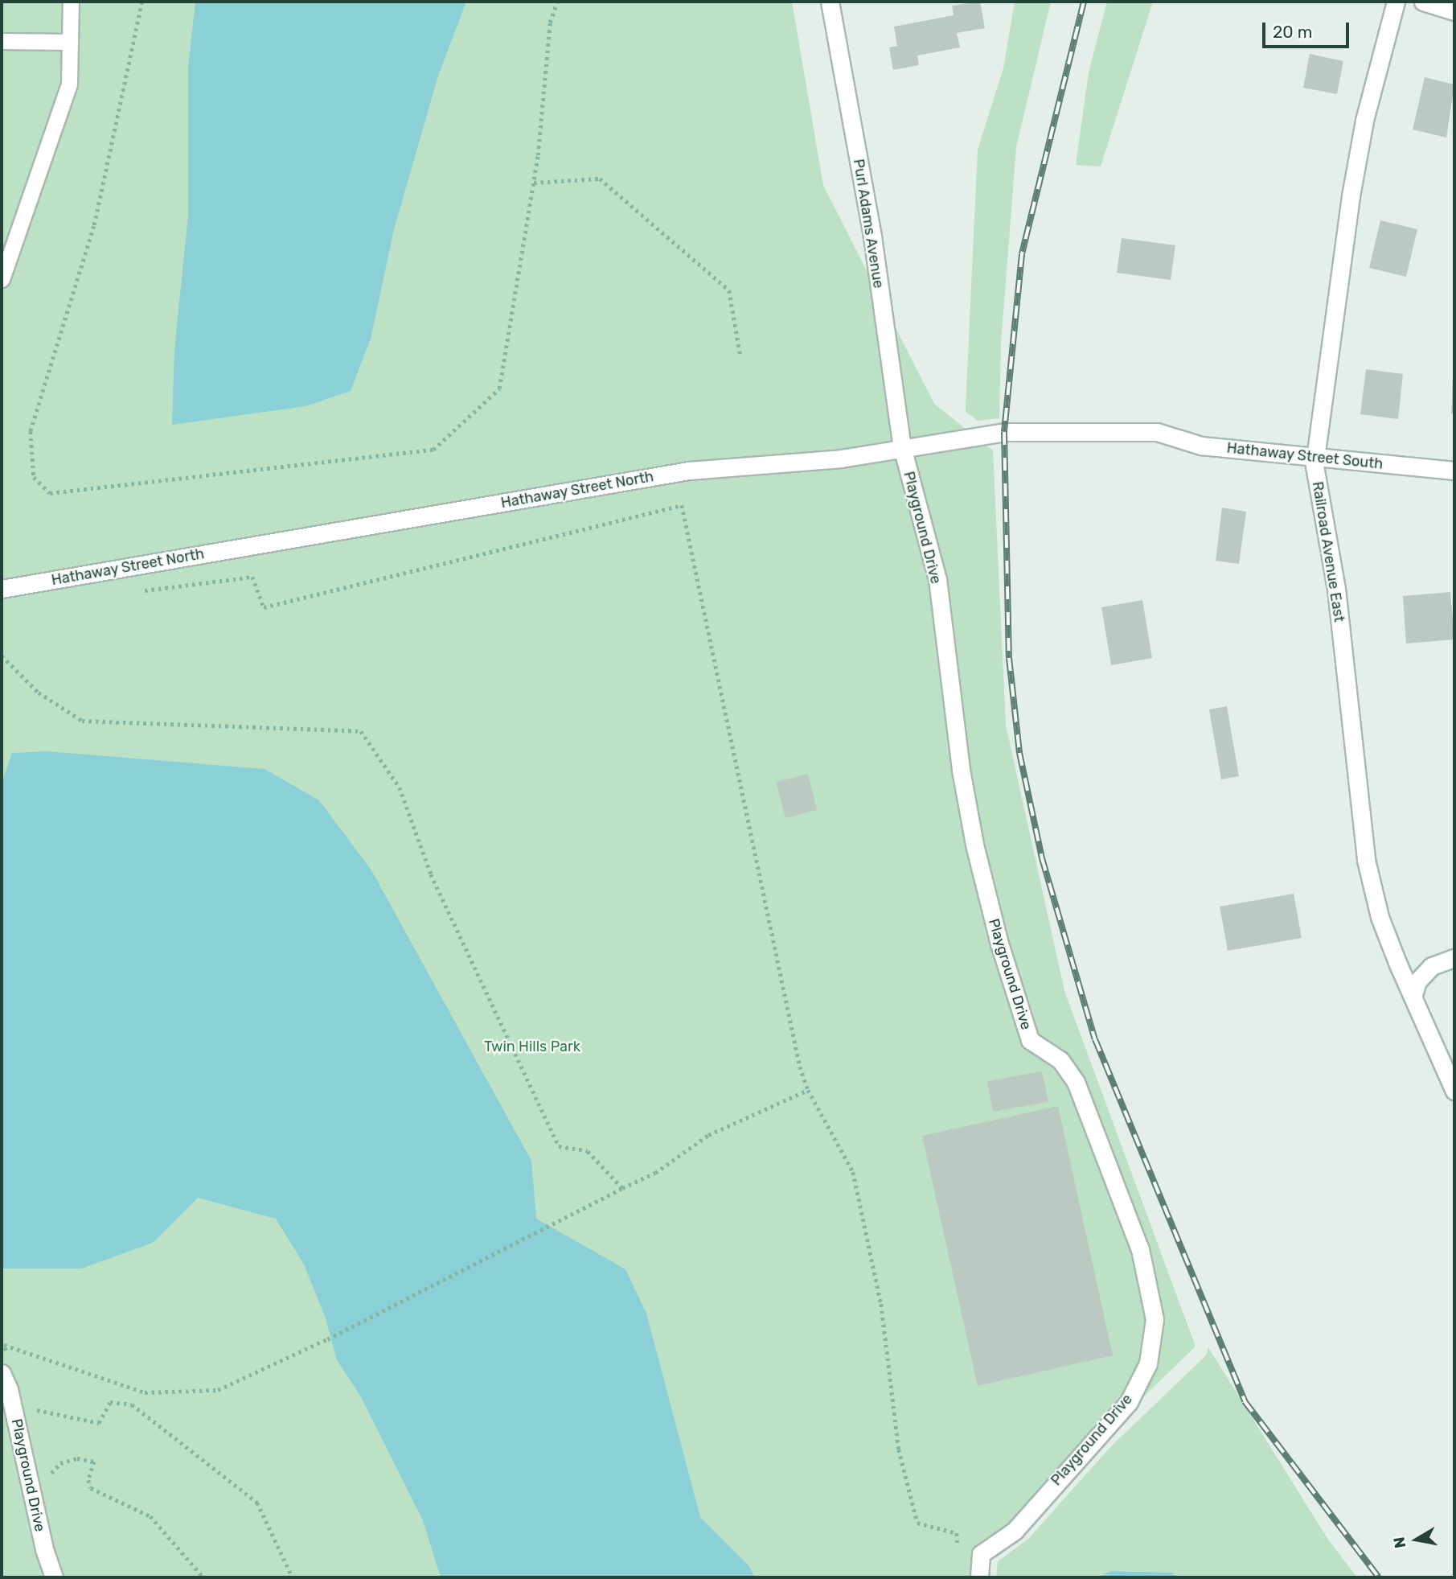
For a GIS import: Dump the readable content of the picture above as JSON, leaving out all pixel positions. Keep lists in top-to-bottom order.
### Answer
{
  "streets": {
    "street": [
      "Purl Adams Avenue",
      "Hathaway Street South",
      "Hathaway Street North",
      "Playground Drive",
      "Railroad Avenue East"
    ]
  },
  "crossings": [
    ["Purl Adams Avenue", "Hathaway Street North"],
    ["Purl Adams Avenue", "Playground Drive"],
    ["Hathaway Street South", "Hathaway Street North"],
    ["Hathaway Street South", "Railroad Avenue East"],
    ["Hathaway Street North", "Playground Drive"]
  ],
  "parks": ["Twin Hills Park"],
  "scale_bar": "20 m",
  "north": "left"
}
